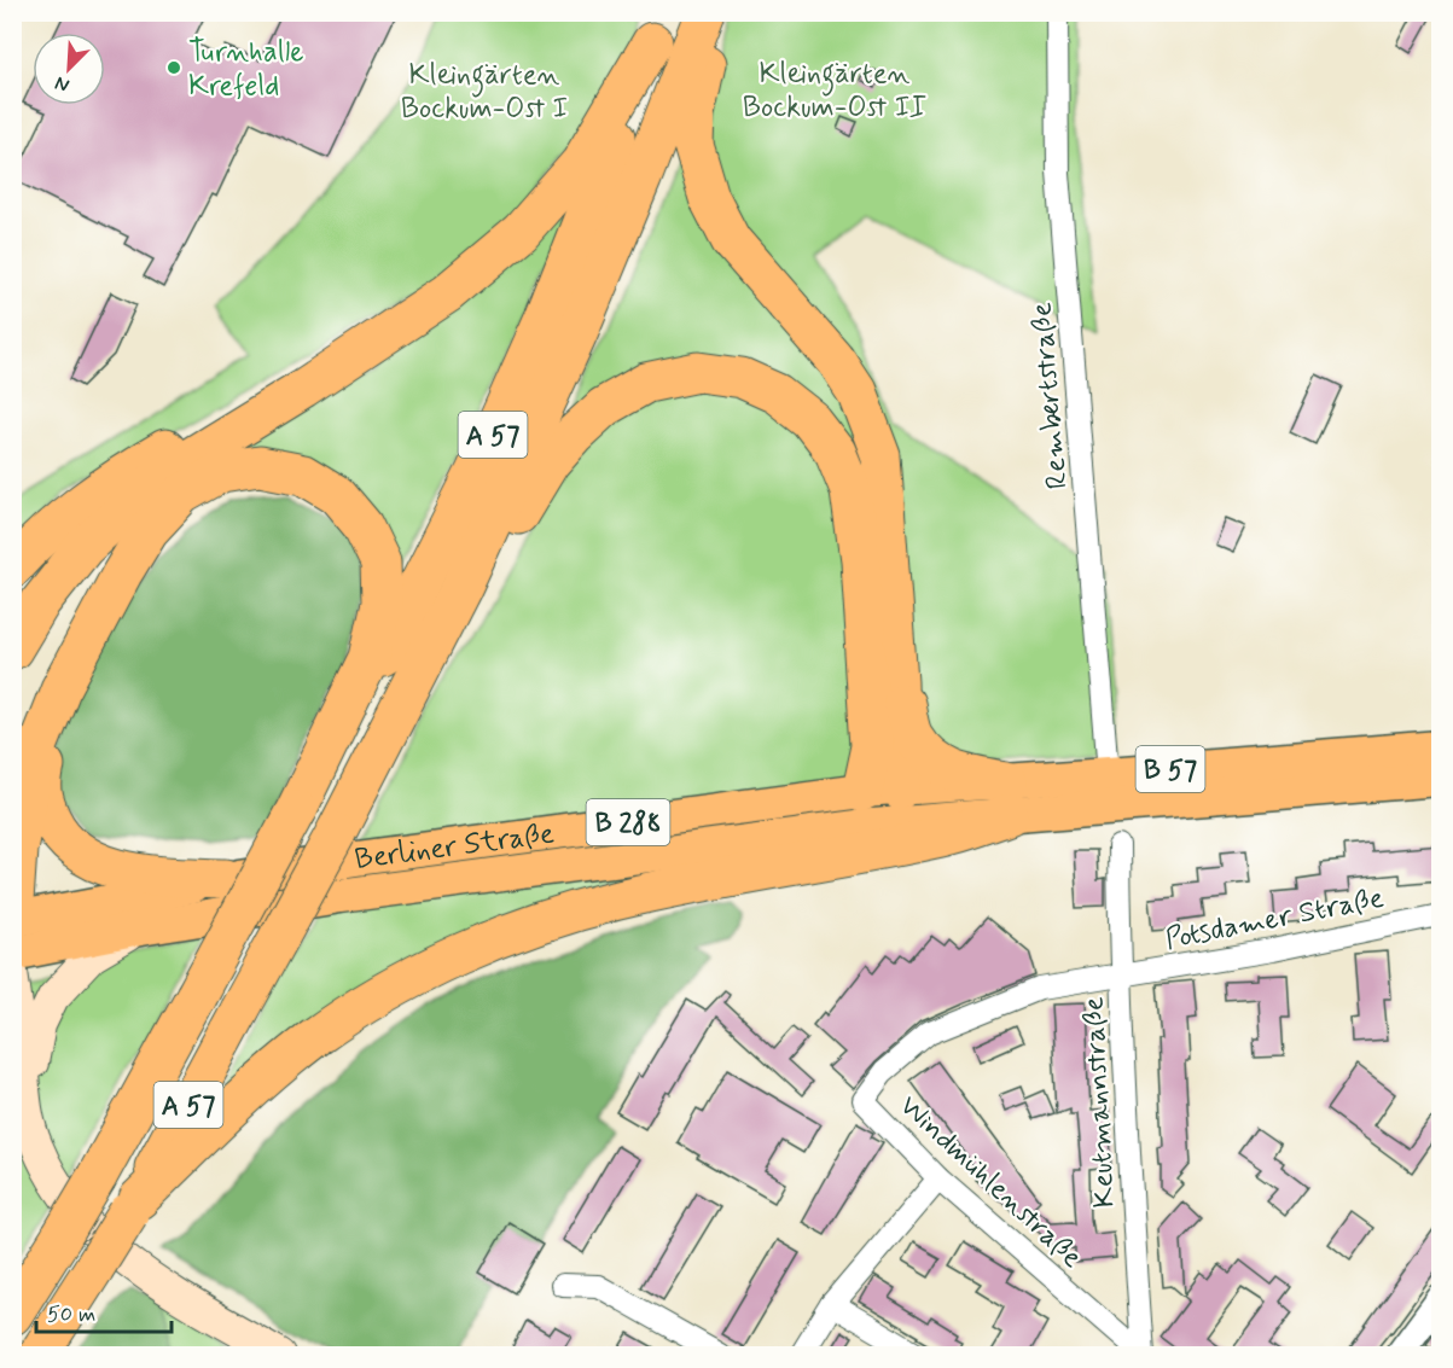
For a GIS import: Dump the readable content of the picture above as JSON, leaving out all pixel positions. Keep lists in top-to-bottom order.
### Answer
{
  "streets": {
    "highway": ["A 57"],
    "main road": ["B 57", "B 288", "Berliner Straße"],
    "street": [
      "Rembertstraße",
      "Potsdamer Straße",
      "Keutmannstraße",
      "Windmühlenstraße"
    ]
  },
  "crossings": [
    ["Rembertstraße", "Berliner Straße"],
    ["Potsdamer Straße", "Keutmannstraße"],
    ["Potsdamer Straße", "Windmühlenstraße"],
    ["Keutmannstraße", "Windmühlenstraße"]
  ],
  "parks": ["Kleingärten Bockum-Ost II", "Kleingärten Bockum-Ost I"],
  "places": ["Turnhalle Krefeld"],
  "scale_bar": "50 m",
  "north": "bottom left"
}
